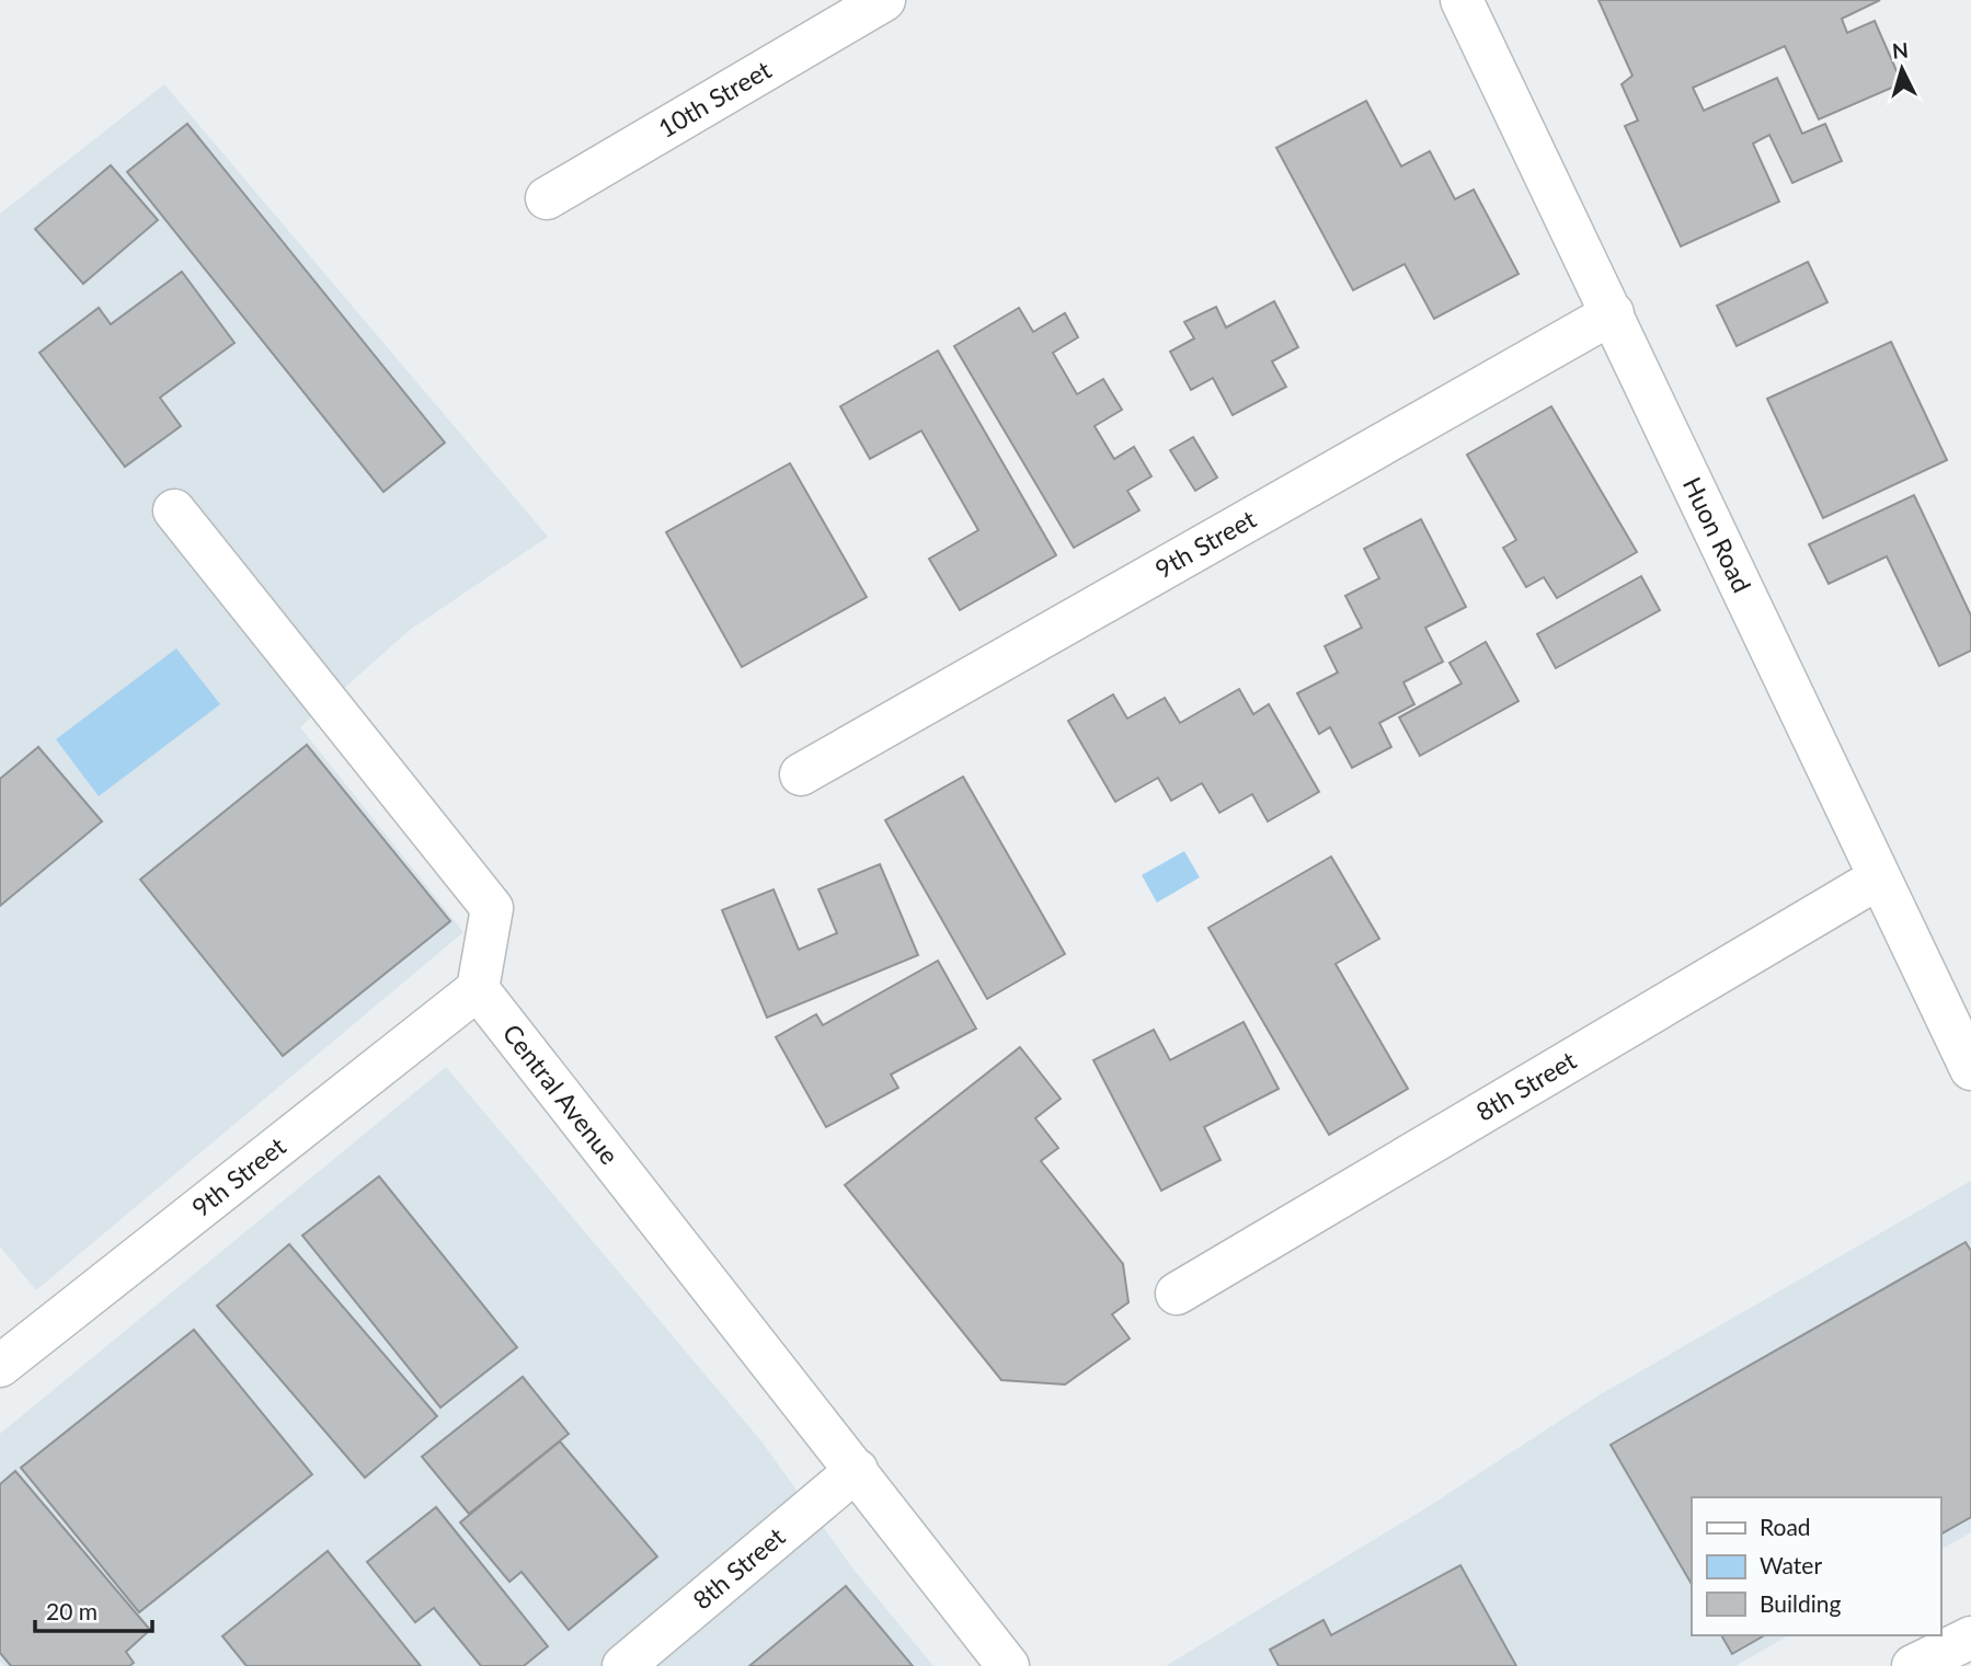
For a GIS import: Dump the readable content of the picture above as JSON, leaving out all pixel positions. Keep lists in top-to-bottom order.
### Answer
{
  "streets": {
    "street": [
      "10th Street",
      "Huon Road",
      "9th Street",
      "8th Street",
      "Central Avenue"
    ]
  },
  "crossings": [
    ["Huon Road", "9th Street"],
    ["Huon Road", "8th Street"],
    ["9th Street", "Central Avenue"],
    ["8th Street", "Central Avenue"]
  ],
  "legend": ["Road", "Water", "Building"],
  "scale_bar": "20 m",
  "north": "top"
}
